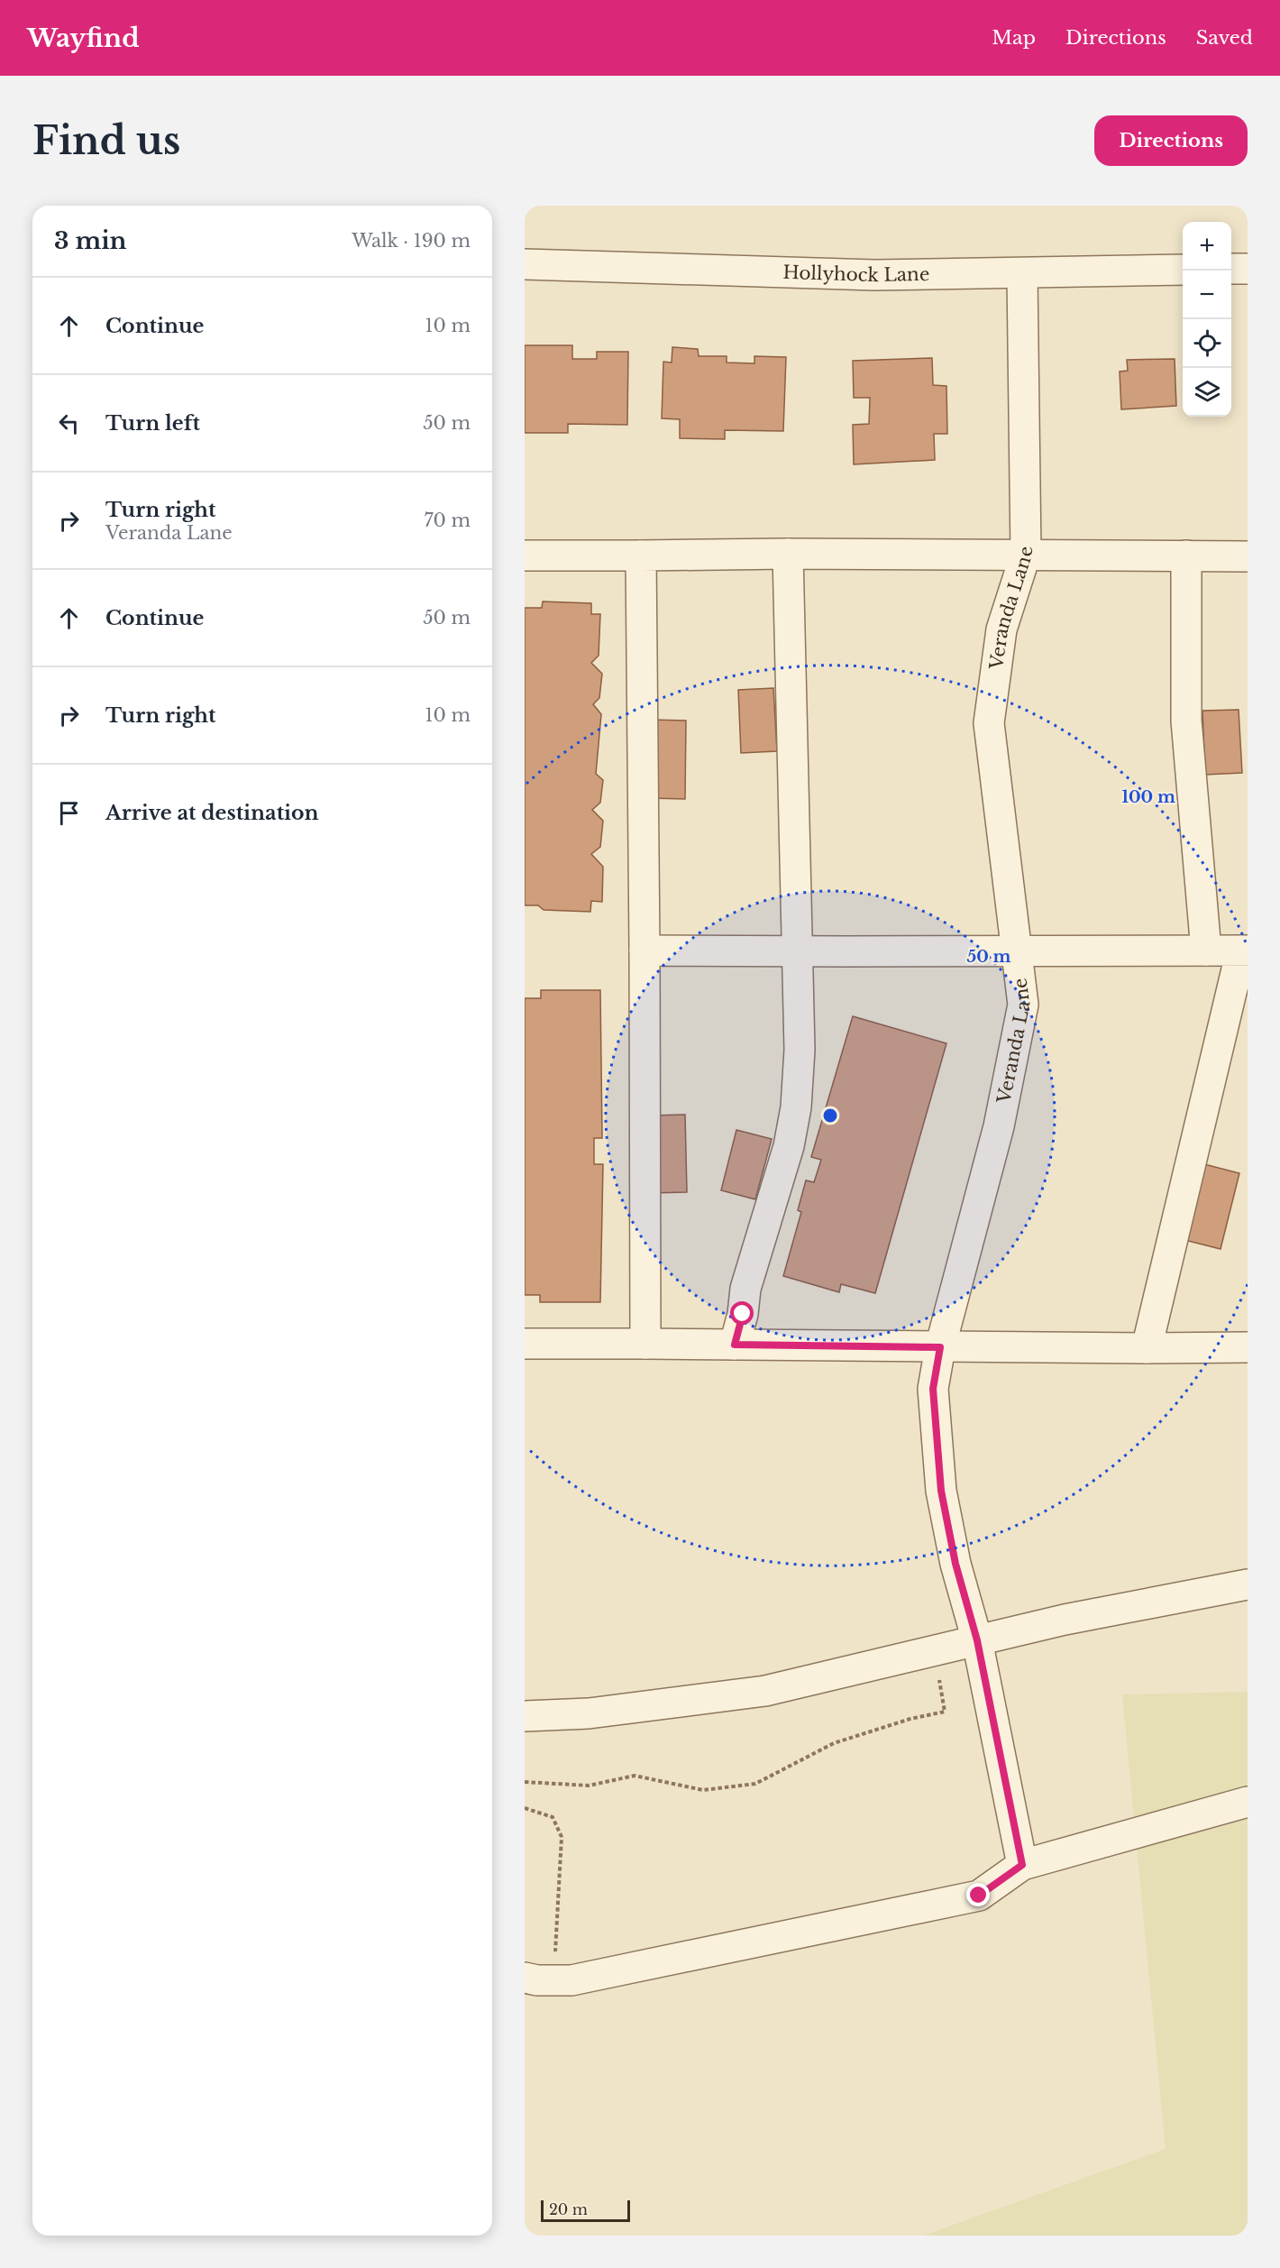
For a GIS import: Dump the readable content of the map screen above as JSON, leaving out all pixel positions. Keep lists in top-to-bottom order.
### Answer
{
  "streets": {
    "street": ["Hollyhock Lane", "Veranda Lane"]
  },
  "crossings": [
    ["Hollyhock Lane", "Veranda Lane"]
  ],
  "scale_bar": "20 m",
  "page": {
    "header": "Wayfind",
    "nav": ["Map", "Directions", "Saved"],
    "buttons": "Directions",
    "title": "Find us",
    "heading": ["3 min", "Walk · 190 m"],
    "map_buttons": ["+", "−"],
    "list": [
      ["Continue", "10 m"],
      ["Turn left", "50 m"],
      ["Turn right", "Veranda Lane", "70 m"],
      ["Continue", "50 m"],
      ["Turn right", "10 m"],
      "Arrive at destination"
    ],
    "scale": "20 m"
  },
  "rings": ["100 m", "50 m"]
}
